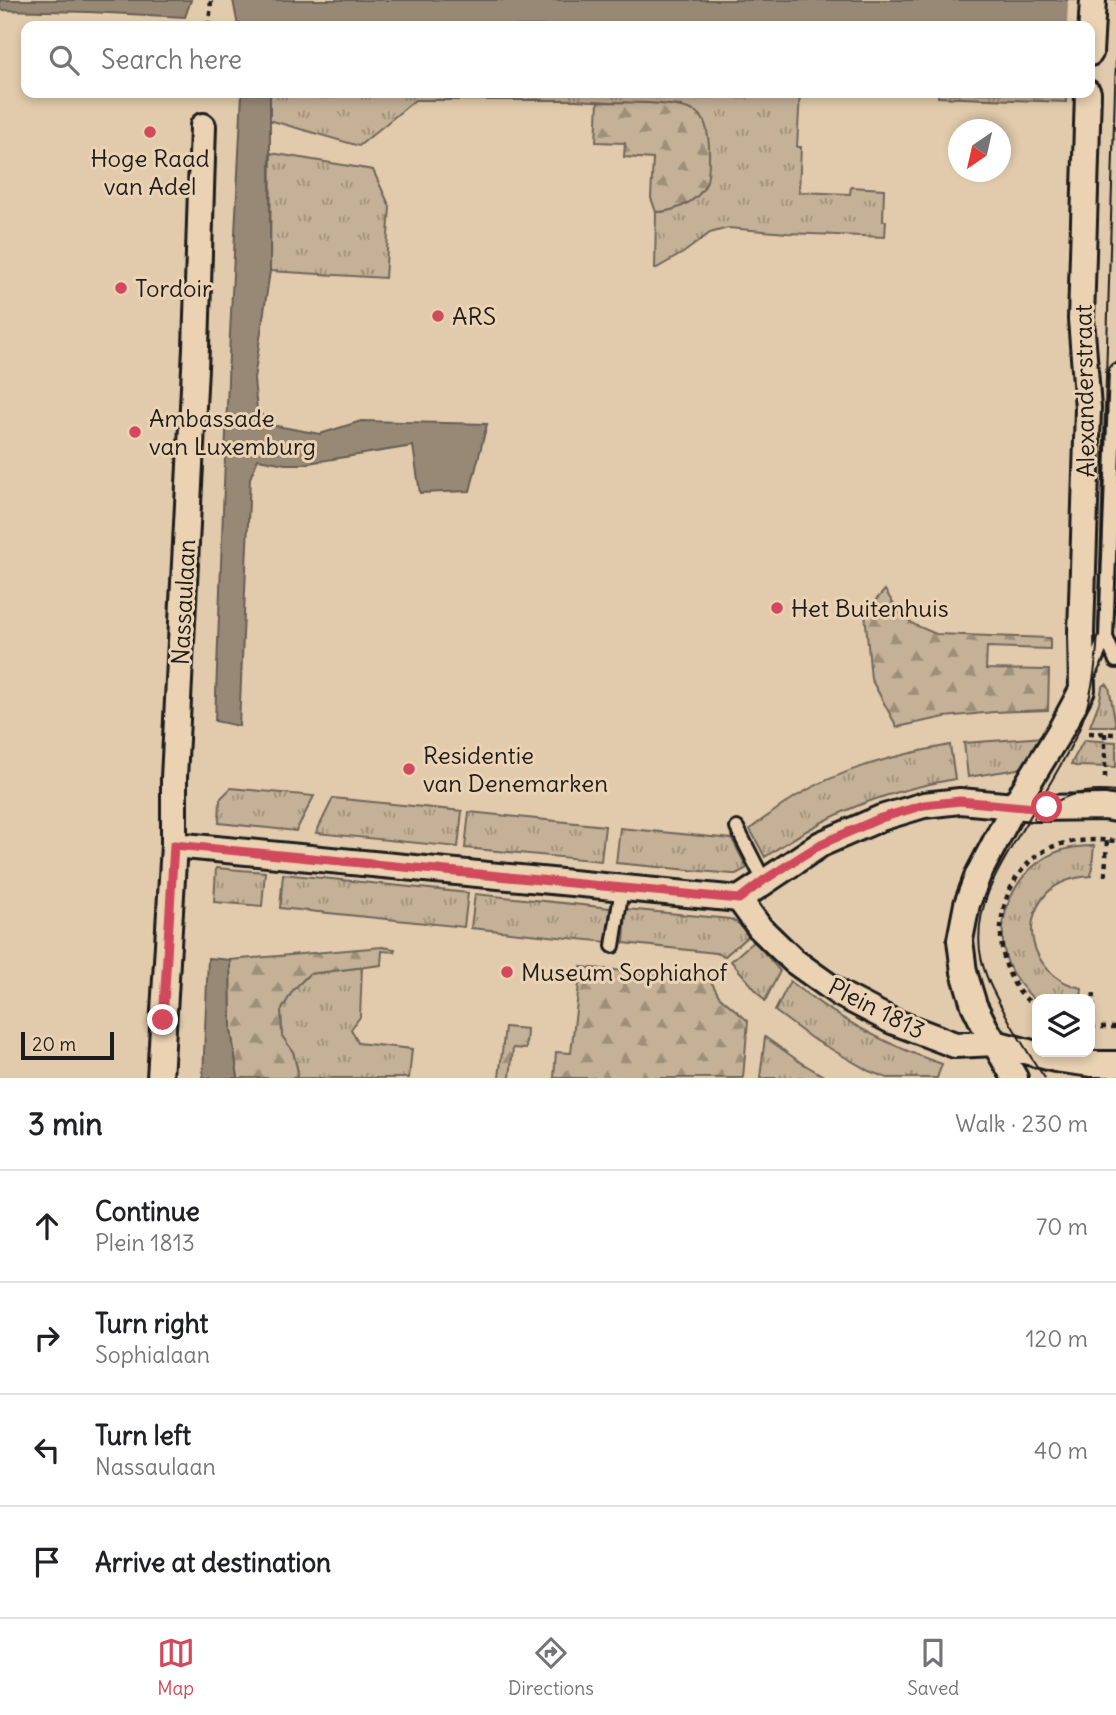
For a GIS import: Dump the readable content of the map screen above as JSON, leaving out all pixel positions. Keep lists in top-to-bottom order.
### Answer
{
  "streets": {
    "street": ["Alexanderstraat", "Nassaulaan", "Plein 1813"]
  },
  "places": [
    "Hoge Raad van Adel",
    "Tordoir",
    "ARS",
    "Ambassade van Luxemburg",
    "Het Buitenhuis",
    "Residentie van Denemarken",
    "Museum Sophiahof"
  ],
  "scale_bar": "20 m",
  "north": "bottom left",
  "page": {
    "search": "Search here",
    "scale": "20 m",
    "heading": ["3 min", "Walk · 230 m"],
    "list": [
      ["Continue", "Plein 1813", "70 m"],
      ["Turn right", "Sophialaan", "120 m"],
      ["Turn left", "Nassaulaan", "40 m"],
      "Arrive at destination"
    ],
    "nav": ["Map", "Directions", "Saved"]
  }
}
